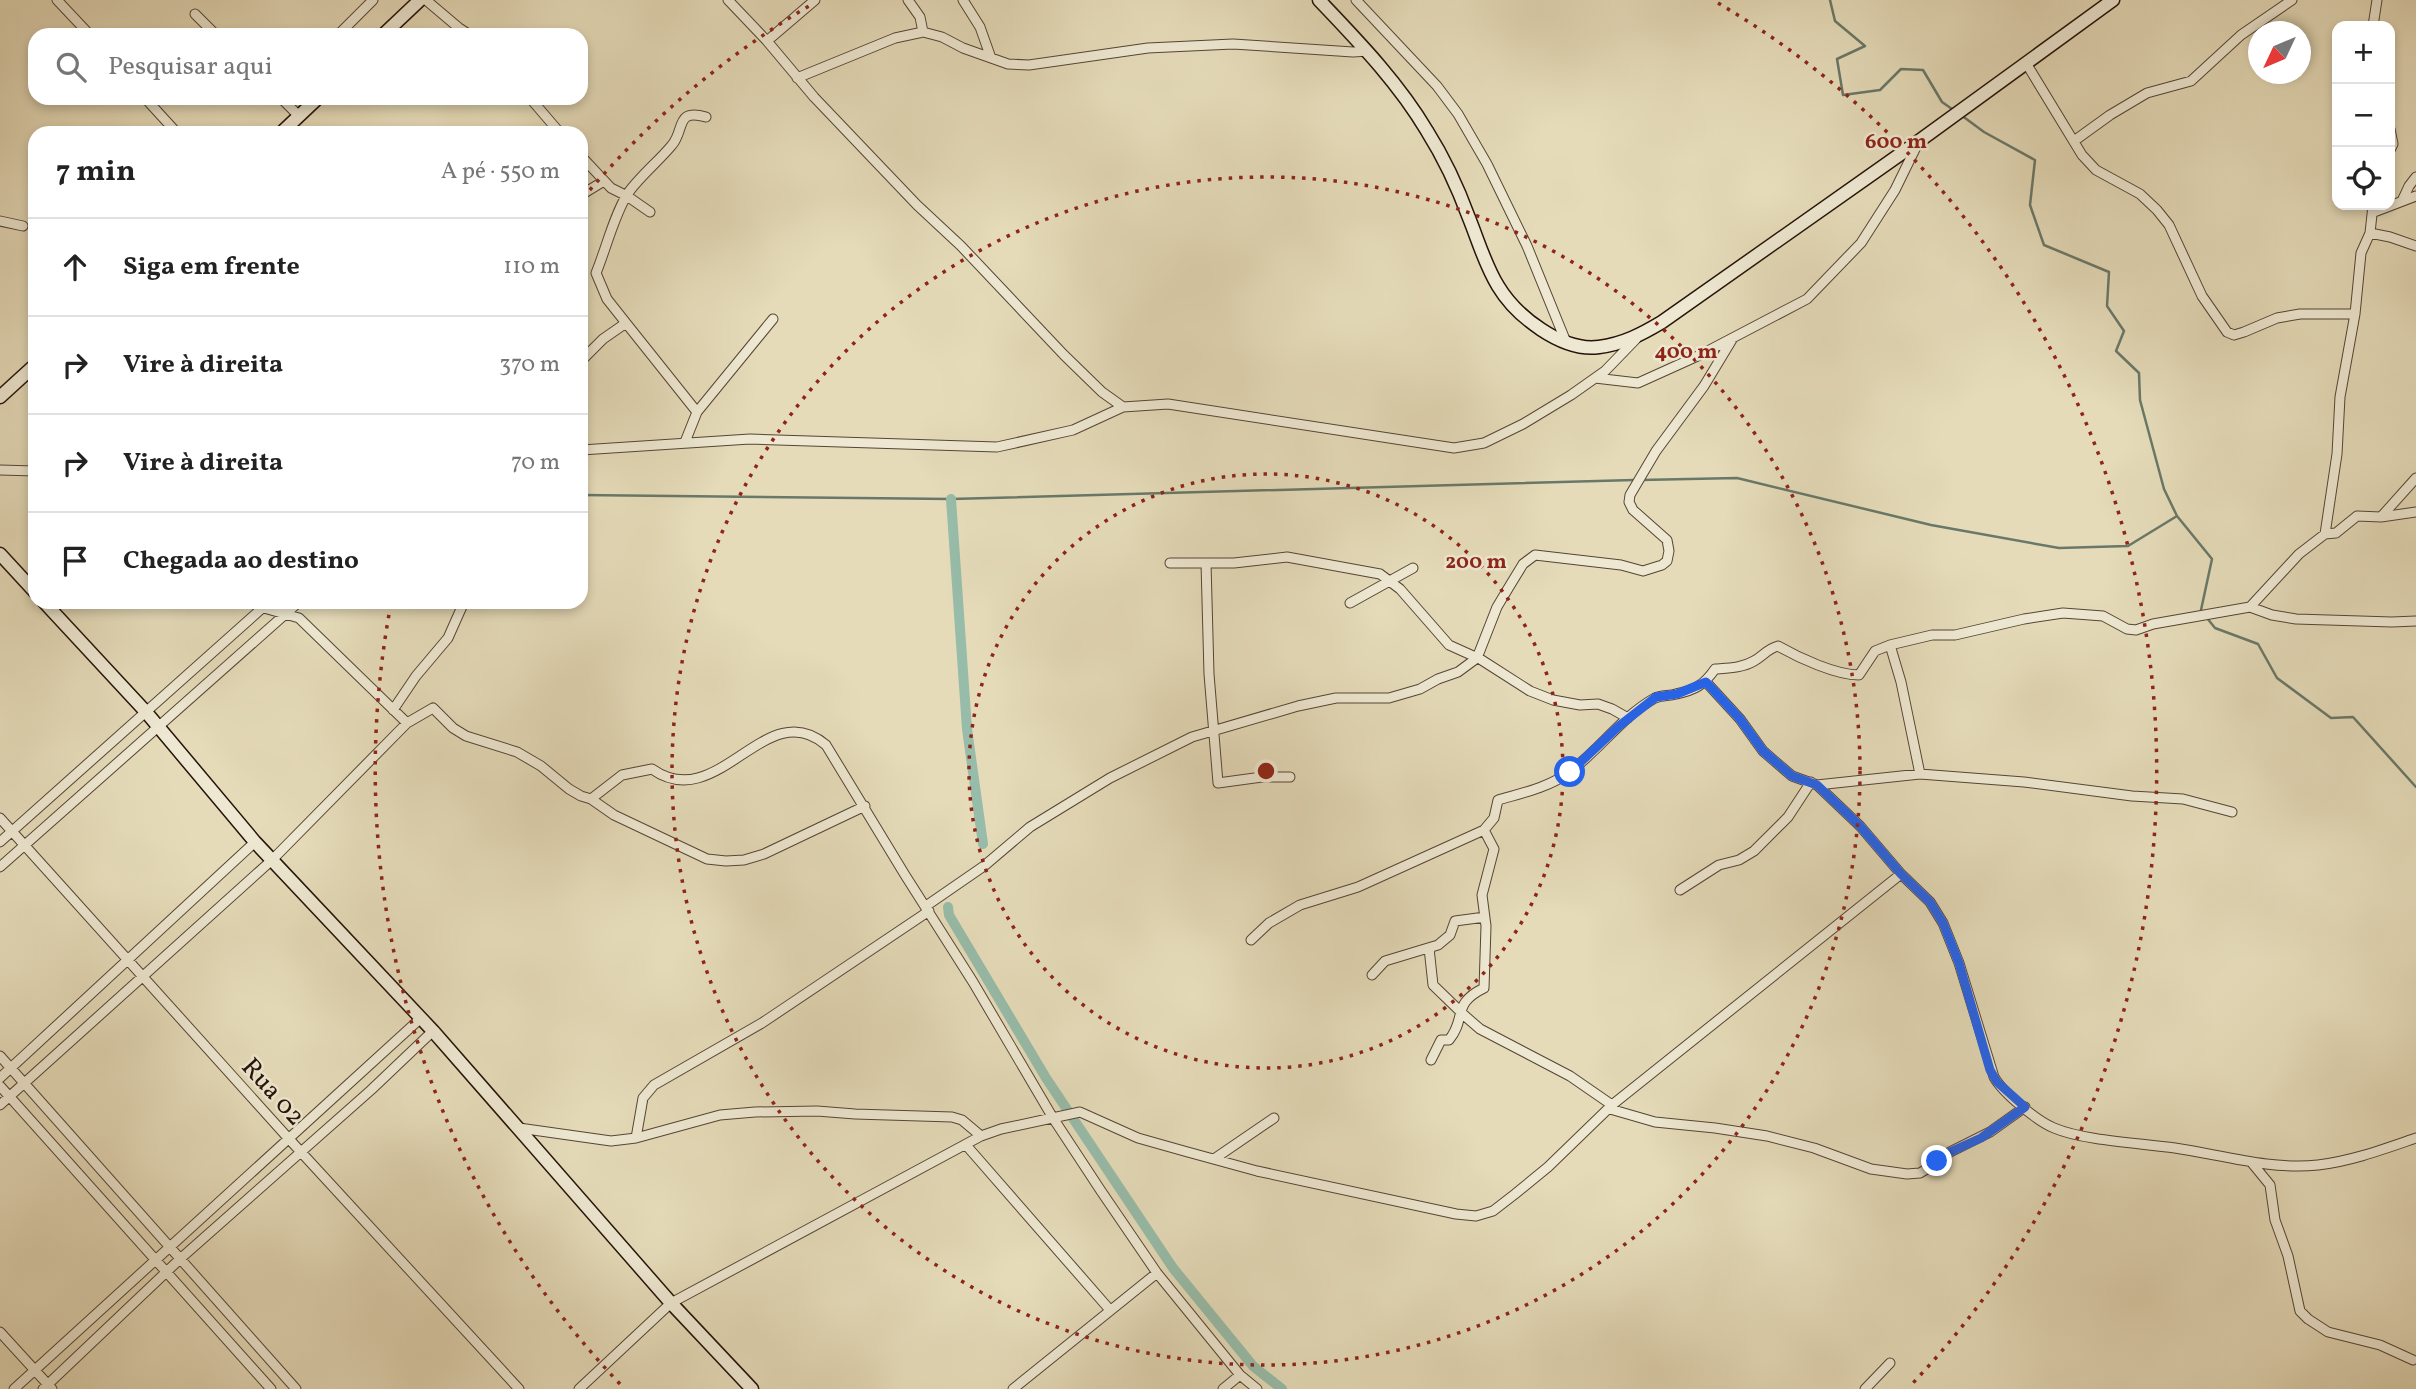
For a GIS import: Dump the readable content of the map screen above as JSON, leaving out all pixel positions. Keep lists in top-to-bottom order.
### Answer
{
  "streets": {
    "street": ["Rua 02"]
  },
  "north": "bottom left",
  "page": {
    "map_buttons": ["+", "−"],
    "search": "Pesquisar aqui",
    "heading": ["7 min", "A pé · 550 m"],
    "list": [
      ["Siga em frente", "110 m"],
      ["Vire à direita", "370 m"],
      ["Vire à direita", "70 m"],
      "Chegada ao destino"
    ]
  },
  "rings": ["600 m", "400 m", "200 m"]
}
